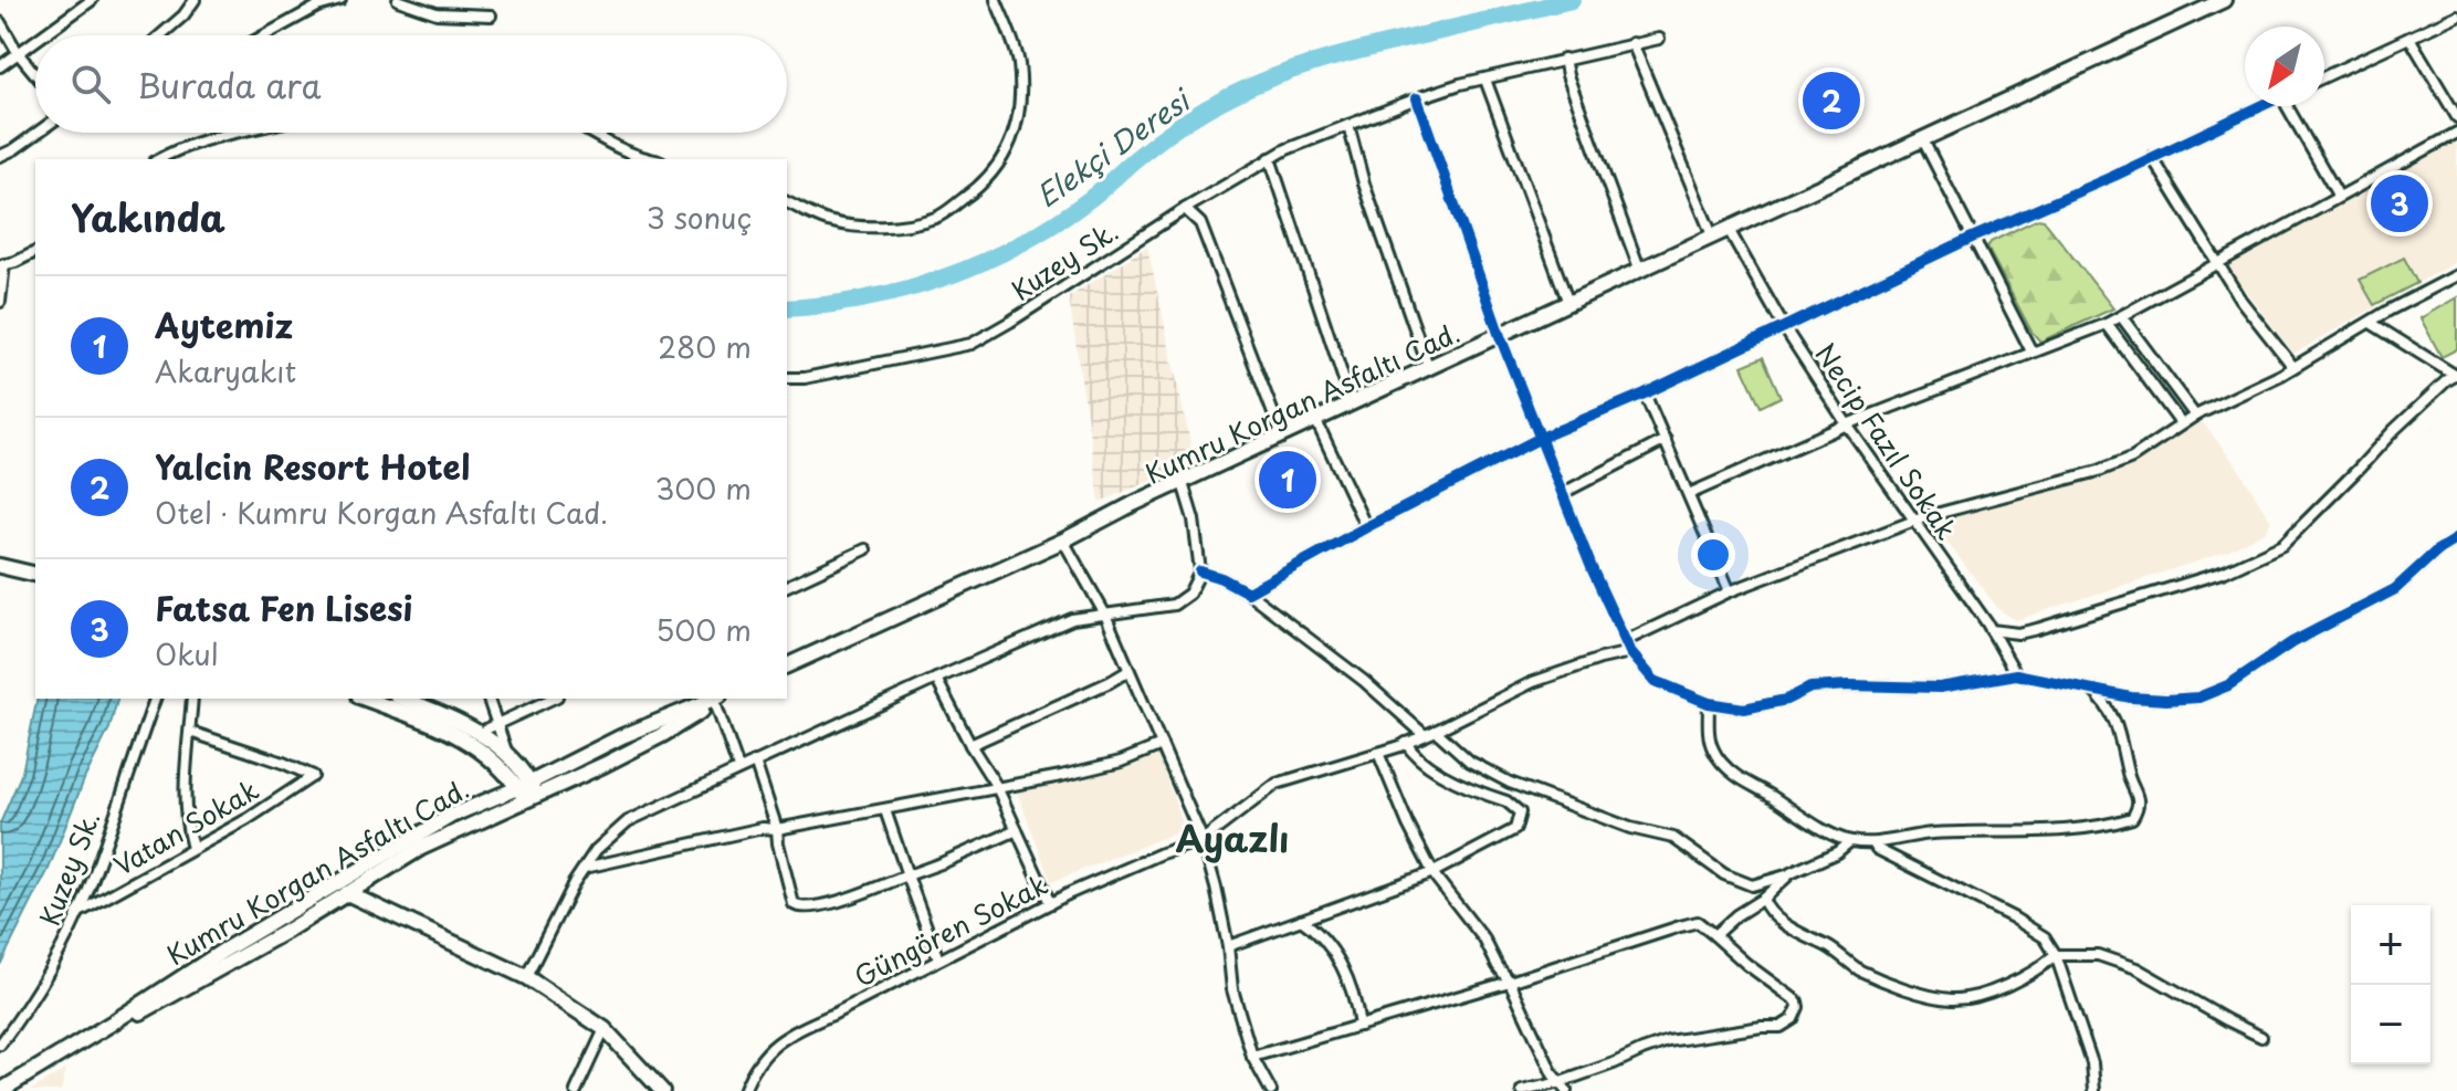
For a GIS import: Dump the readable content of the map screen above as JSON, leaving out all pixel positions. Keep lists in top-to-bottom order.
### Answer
{
  "streets": {
    "main road": ["Kumru Korgan Asfaltı Cad."],
    "street": [
      "Kuzey Sk.",
      "Necip Fazıl Sokak",
      "Vatan Sokak",
      "Güngören Sokak"
    ]
  },
  "crossings": [
    ["Kuzey Sk.", "Vatan Sokak"],
    ["Kumru Korgan Asfaltı Cad.", "Necip Fazıl Sokak"]
  ],
  "districts": ["Ayazlı"],
  "water": ["Elekçi Deresi"],
  "north": "bottom left",
  "page": {
    "search": "Burada ara",
    "pins": ["2", "3", "1"],
    "heading": ["Yakında", "3 sonuç"],
    "list": [
      {
        "mark": "1",
        "name": "Aytemiz",
        "note": "Akaryakıt",
        "value": "280 m"
      },
      {
        "mark": "2",
        "name": "Yalcin Resort Hotel",
        "note": "Otel · Kumru Korgan Asfaltı Cad.",
        "value": "300 m"
      },
      {
        "mark": "3",
        "name": "Fatsa Fen Lisesi",
        "note": "Okul",
        "value": "500 m"
      }
    ],
    "map_buttons": ["+", "−"]
  }
}
